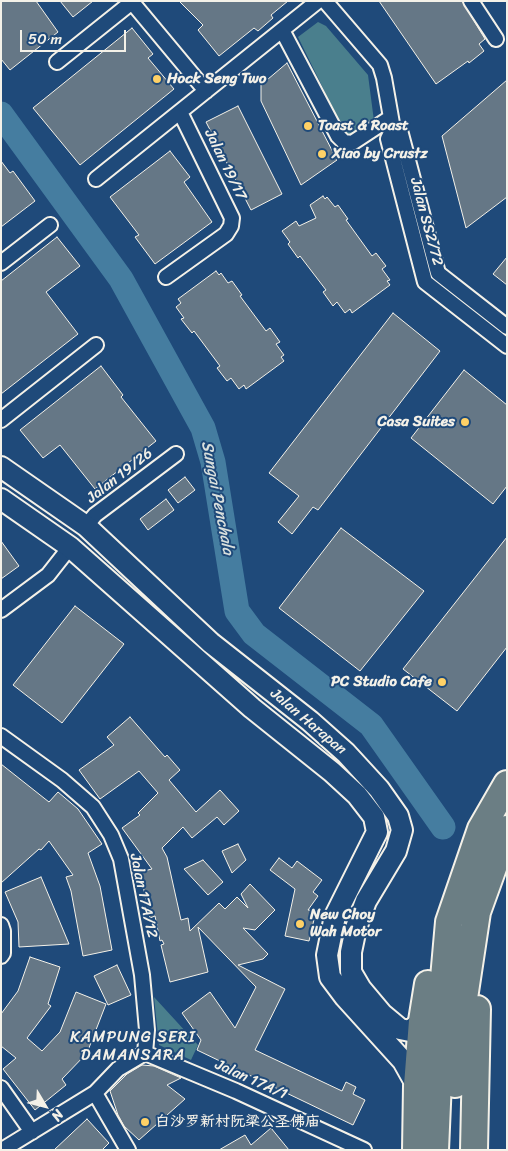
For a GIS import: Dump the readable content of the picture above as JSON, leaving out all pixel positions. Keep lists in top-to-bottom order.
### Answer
{
  "streets": {
    "main road": ["Jalan Harapan"],
    "street": [
      "Jalan 19/17",
      "Jalan SS2/72",
      "Jalan 19/26",
      "Jalan 17A/12",
      "Jalan 17A/1"
    ]
  },
  "crossings": [
    ["Jalan 19/26", "Jalan Harapan"],
    ["Jalan 17A/12", "Jalan 17A/1"]
  ],
  "districts": ["KAMPUNG SERI DAMANSARA"],
  "water": ["Sungai Penchala"],
  "places": [
    "Hock Seng Two",
    "Toast & Roast",
    "Xiao by Crustz",
    "Casa Suites",
    "PC Studio Cafe",
    "New Choy Wah Motor",
    "白沙罗新村阮梁公圣佛庙"
  ],
  "scale_bar": "50 m",
  "north": "bottom right"
}
